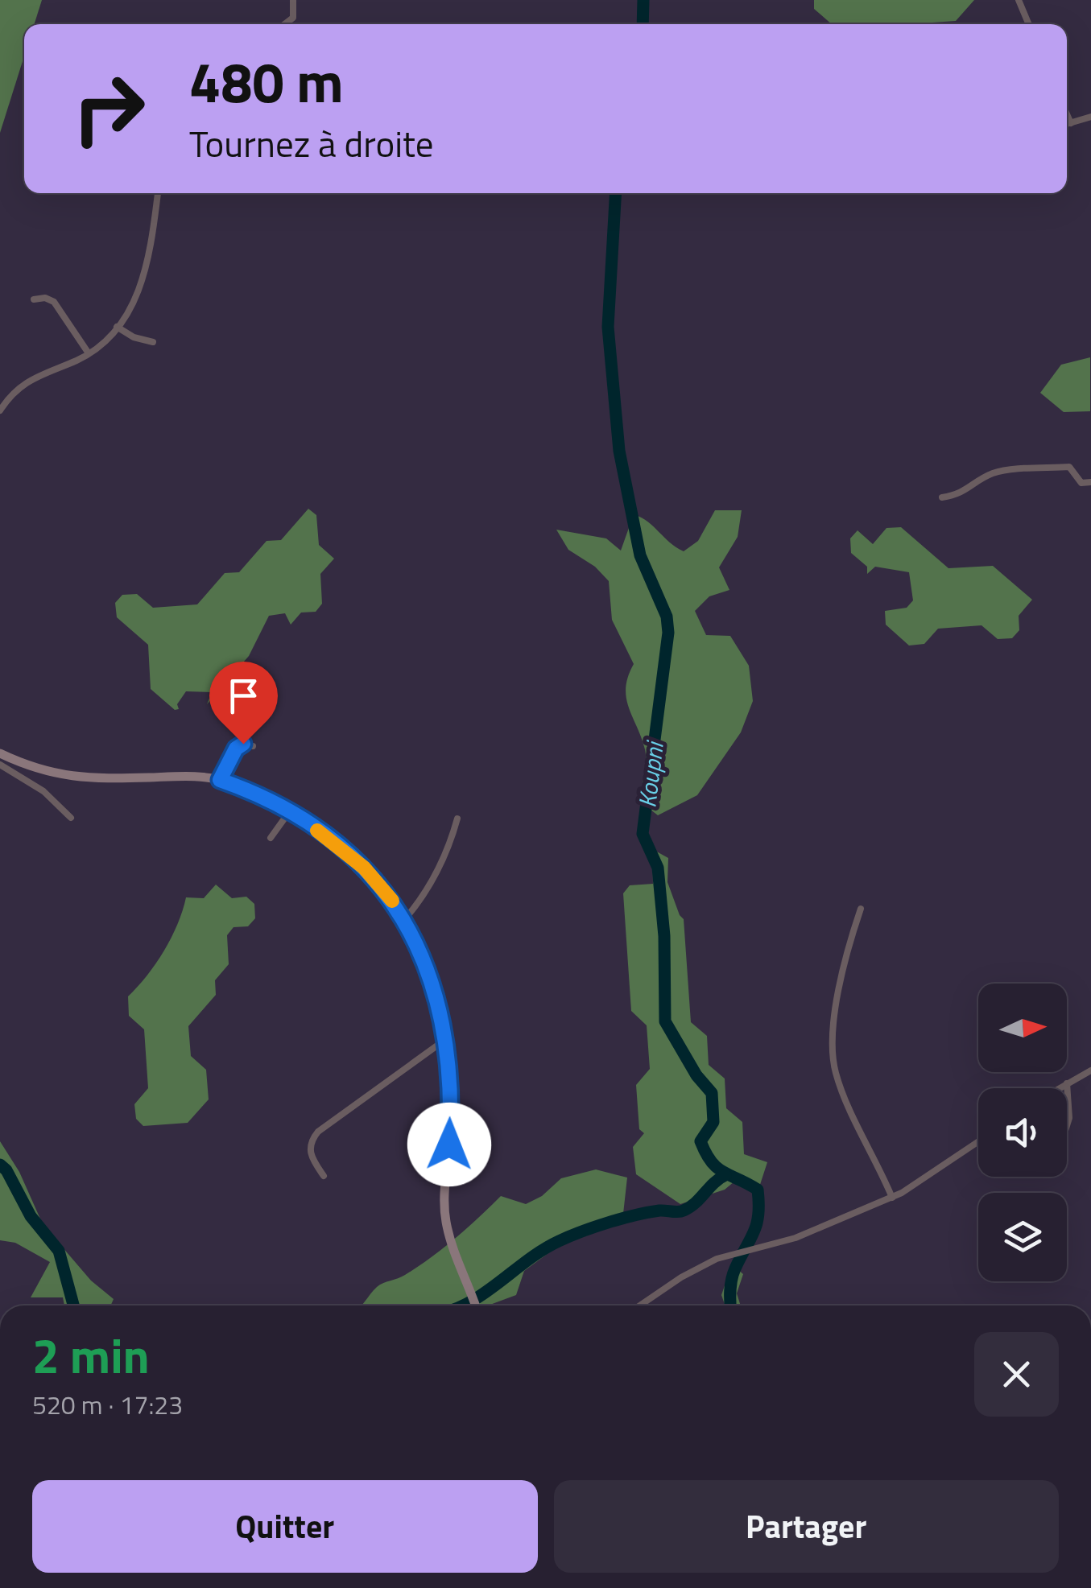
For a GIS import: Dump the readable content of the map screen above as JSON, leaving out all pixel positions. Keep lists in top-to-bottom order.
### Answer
{
  "water": ["Koupni"],
  "north": "right",
  "page": {
    "turn": ["480 m", "Tournez à droite"],
    "heading": ["2 min", "520 m · 17:23"],
    "buttons": ["Quitter", "Partager"]
  }
}
